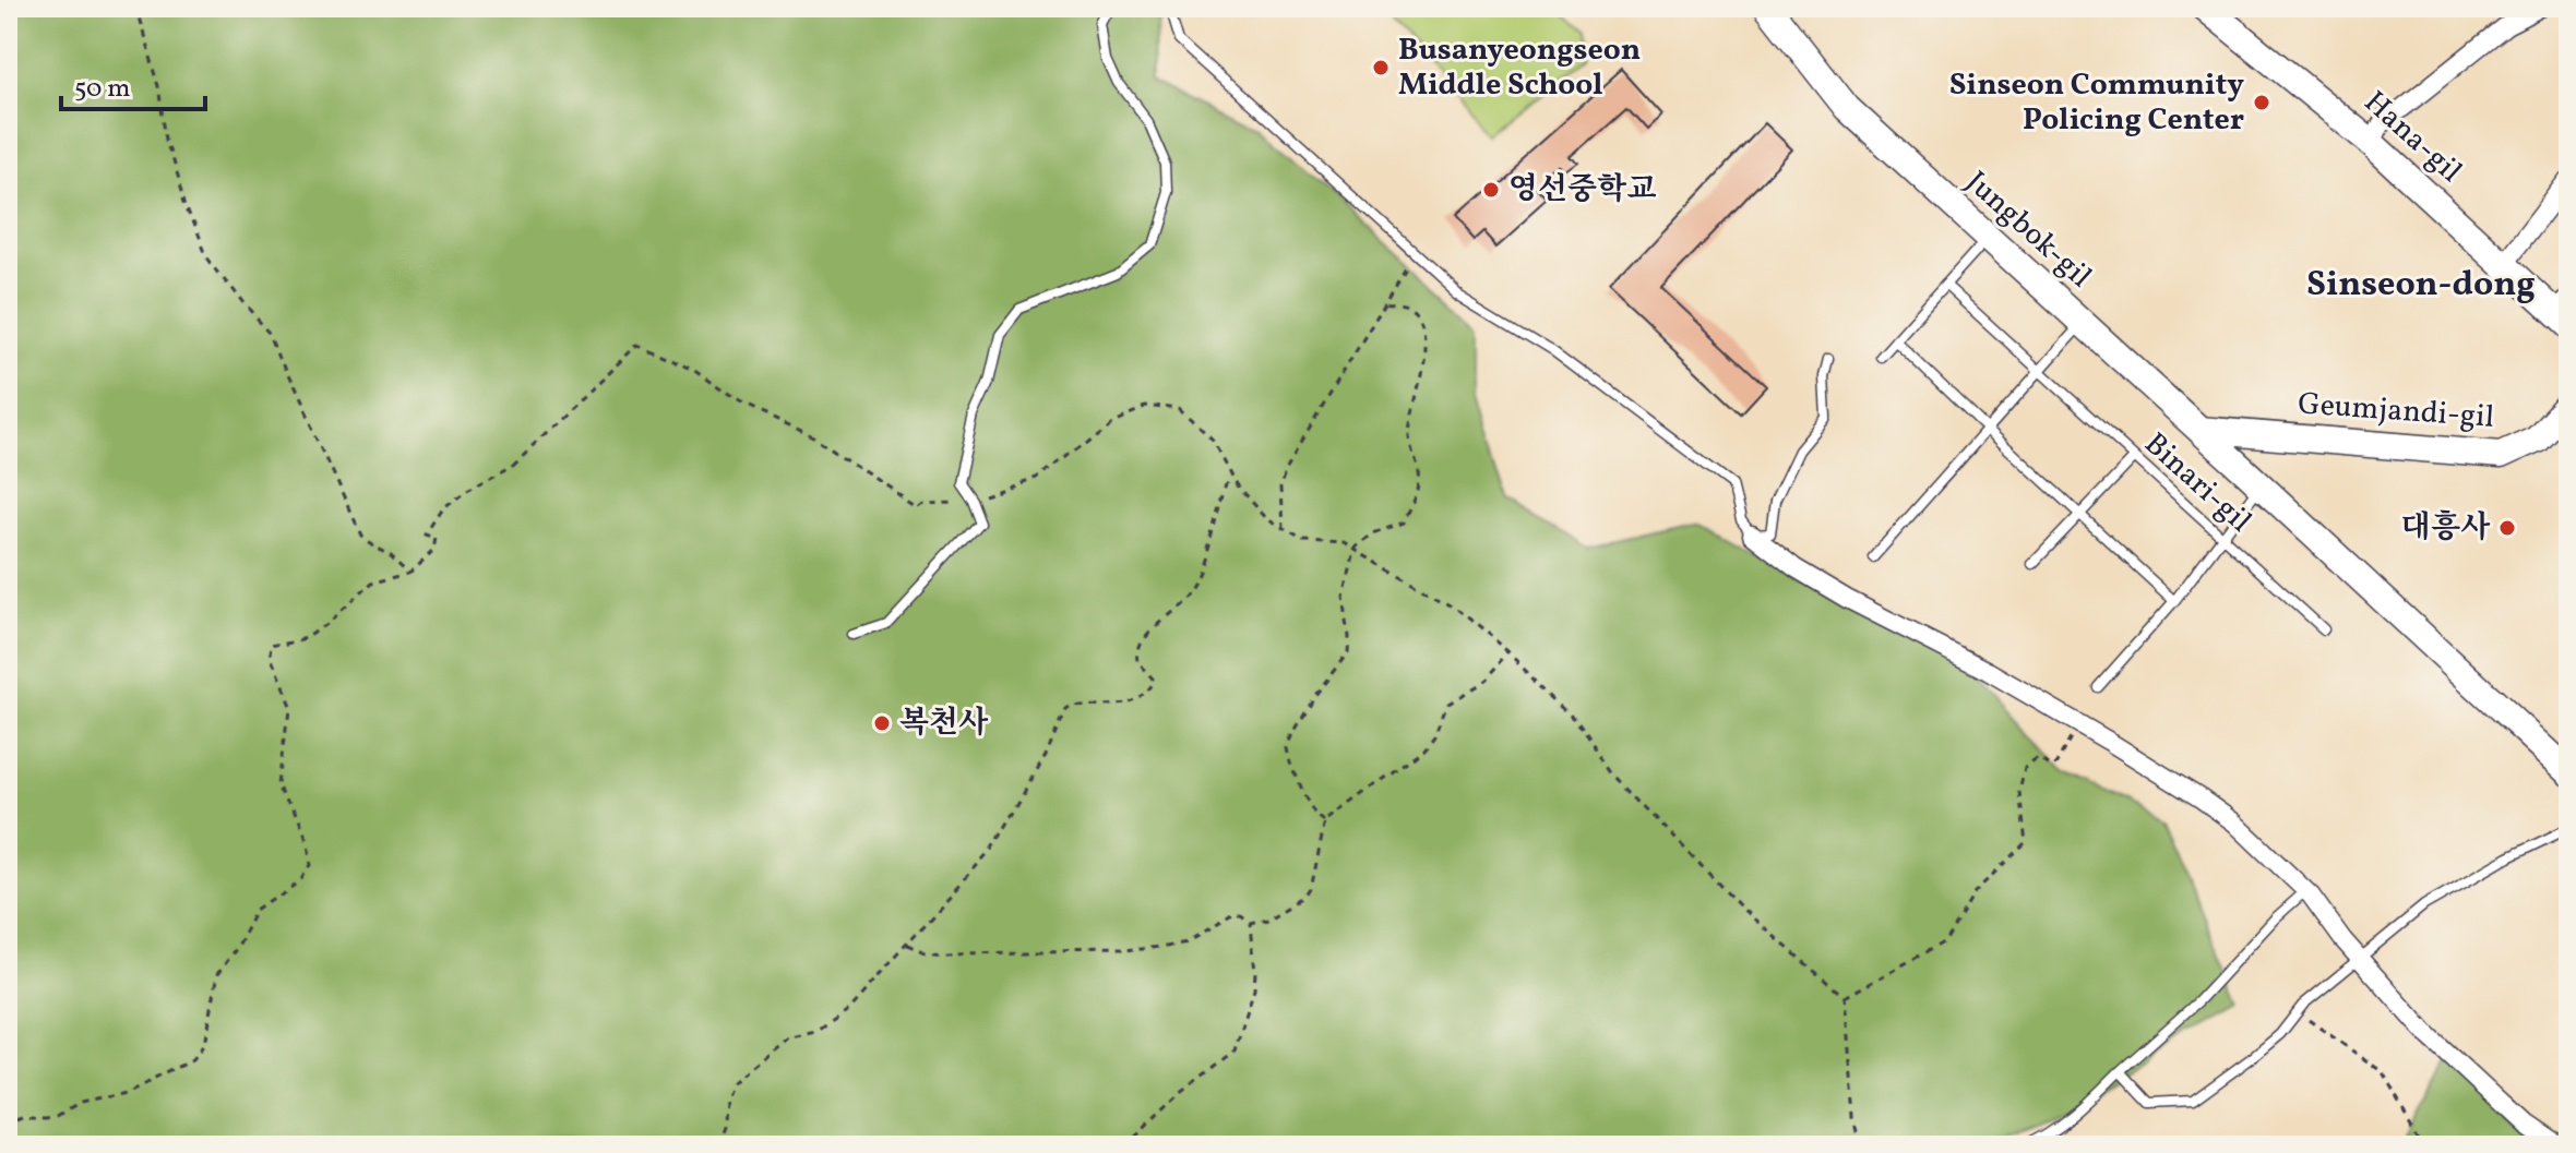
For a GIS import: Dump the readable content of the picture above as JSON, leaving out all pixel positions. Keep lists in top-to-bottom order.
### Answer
{
  "streets": {
    "street": ["Hana-gil", "Jungbok-gil", "Geumjandi-gil"],
    "lane": ["Binari-gil"]
  },
  "crossings": [
    ["Jungbok-gil", "Geumjandi-gil"]
  ],
  "districts": ["Sinseon-dong"],
  "places": [
    "Busanyeongseon Middle School",
    "Sinseon Community Policing Center",
    "영선중학교",
    "대흥사",
    "복천사"
  ],
  "scale_bar": "50 m"
}
